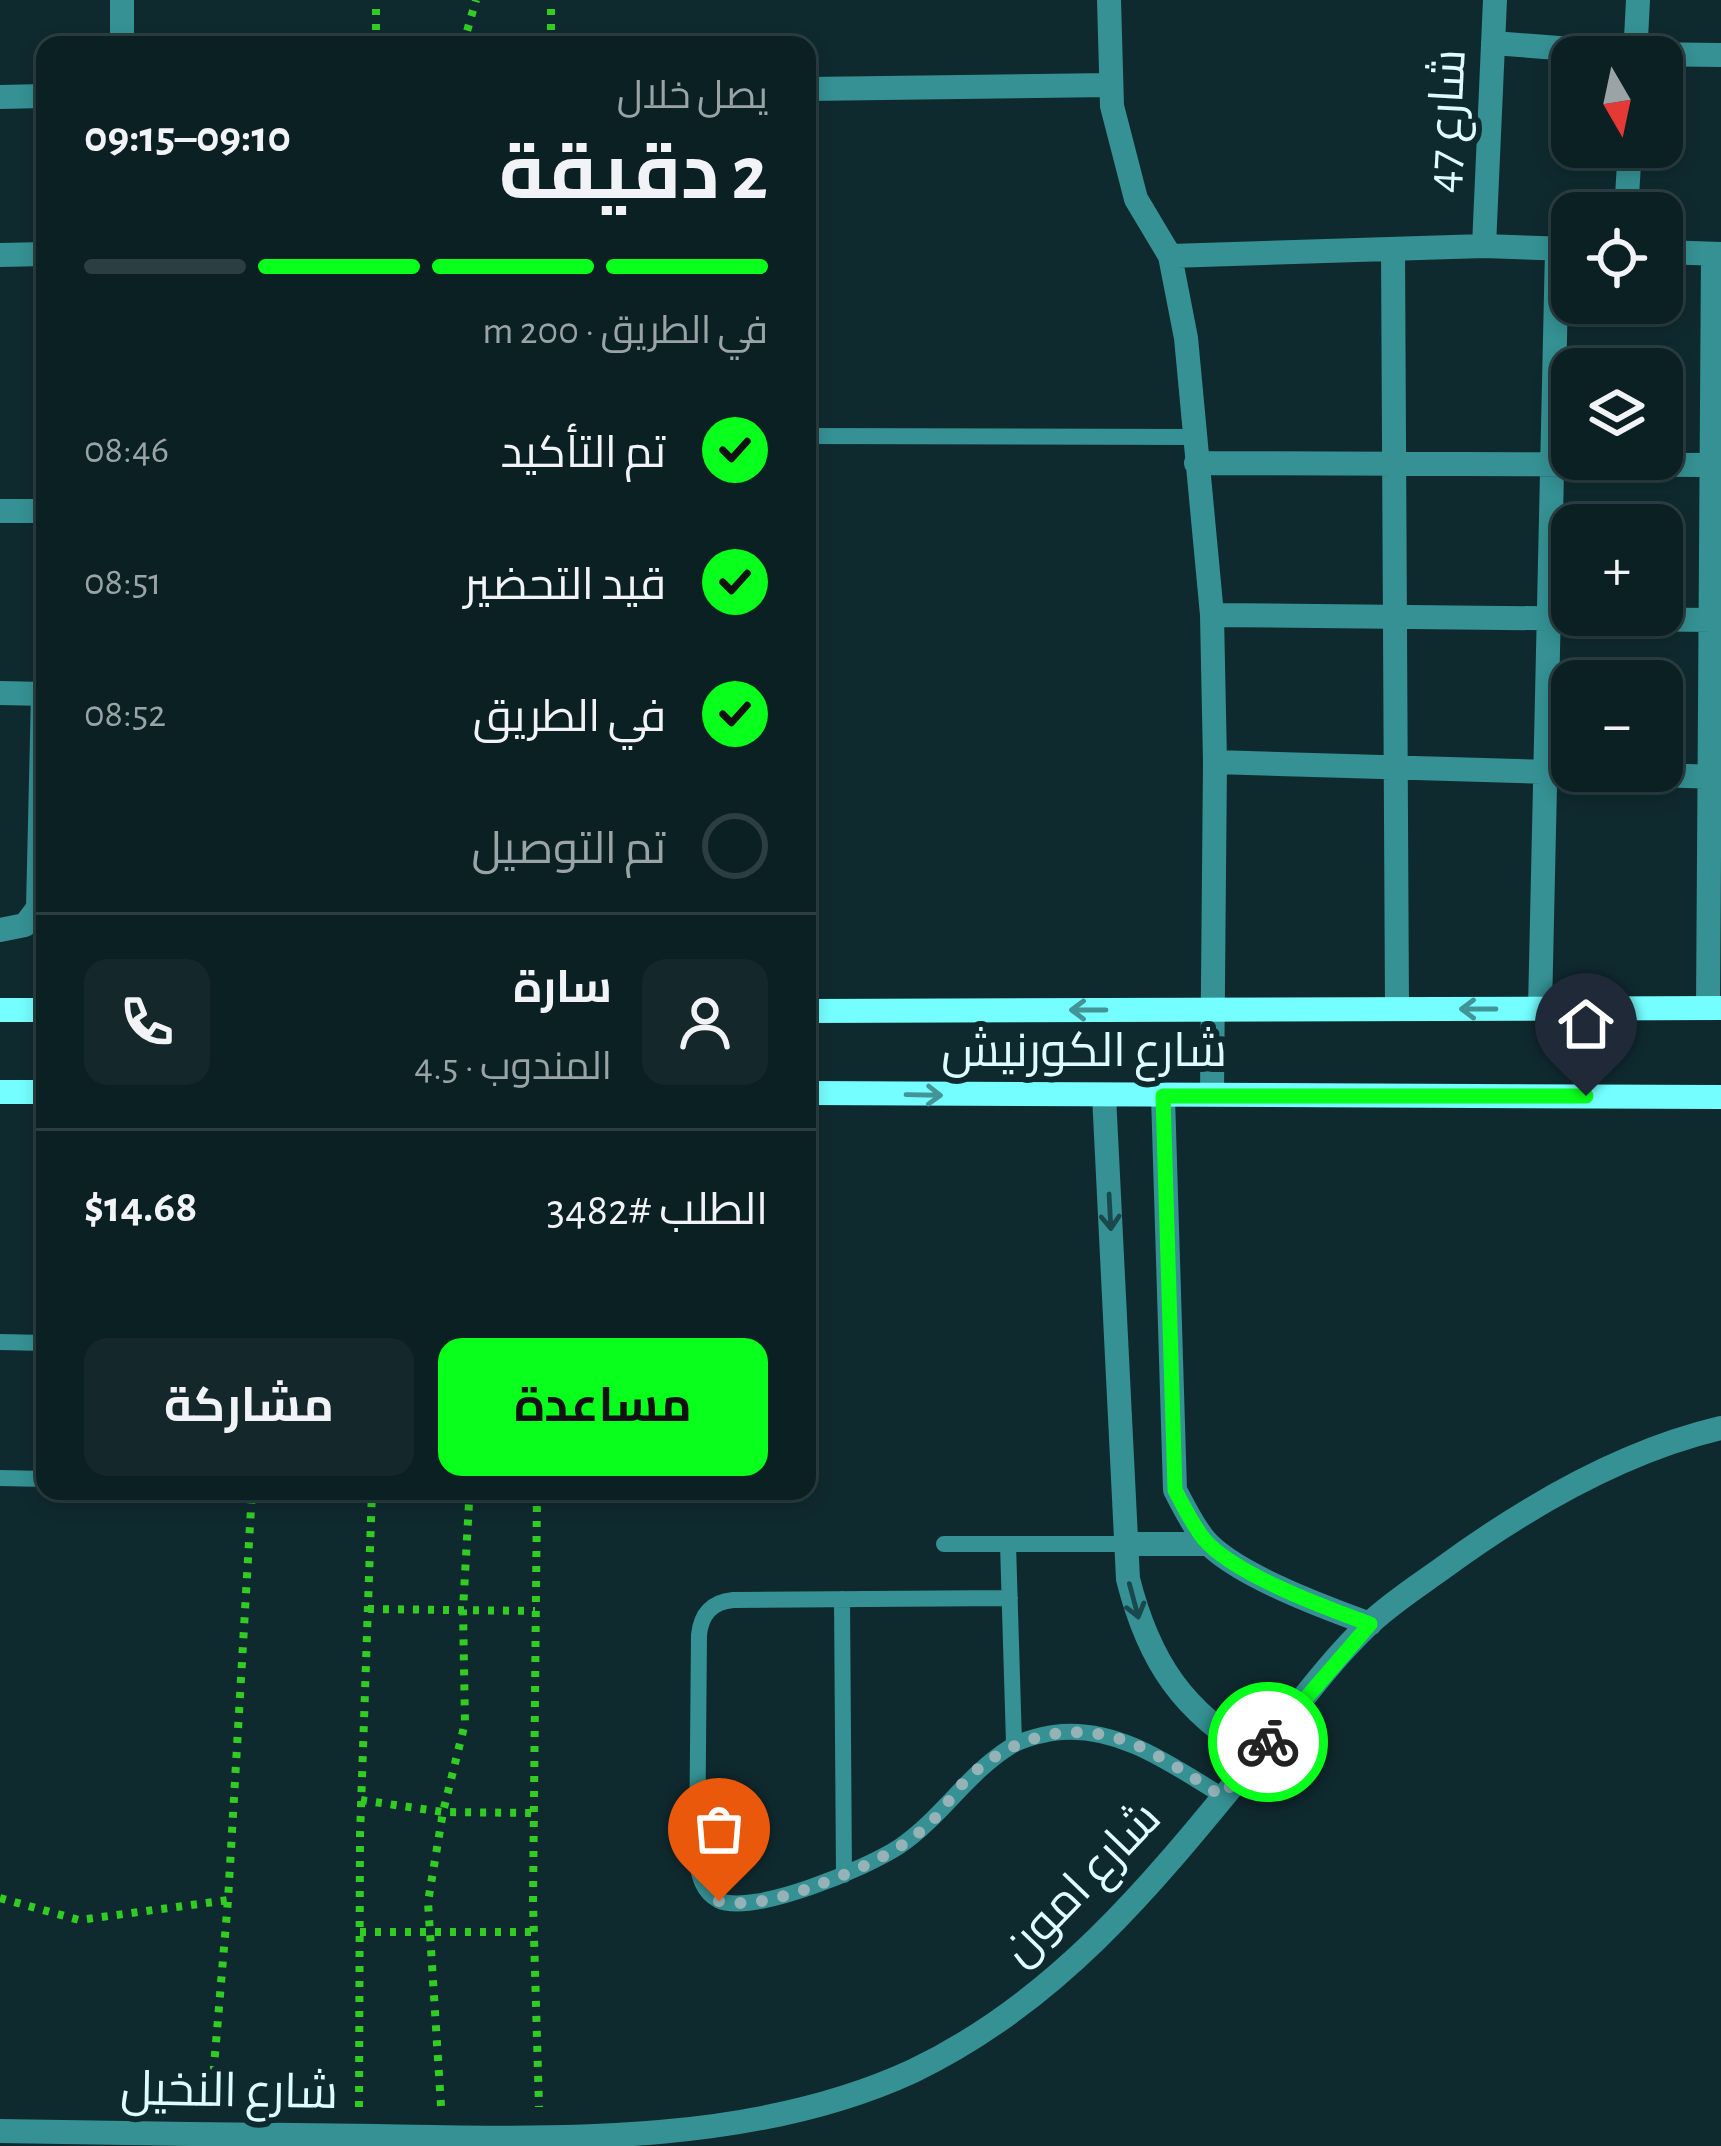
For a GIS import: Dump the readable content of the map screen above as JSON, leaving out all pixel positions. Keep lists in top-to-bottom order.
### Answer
{
  "streets": {
    "main road": ["شارع الكورنيش"],
    "street": ["شارع 47", "شارع امون", "شارع النخيل"]
  },
  "crossings": [
    ["شارع امون", "شارع النخيل"]
  ],
  "north": "bottom",
  "page": {
    "map_buttons": ["+", "−"],
    "heading": ["2 دقيقة", "يصل خلال", "09:10–09:15"],
    "panel": [
      "سارة",
      "المندوب · 4.5",
      "الطلب #3482",
      "$14.68"
    ],
    "bar": "في الطريق · 200 m",
    "list": [
      ["تم التأكيد", "08:46"],
      ["قيد التحضير", "08:51"],
      ["في الطريق", "08:52"],
      "تم التوصيل"
    ],
    "buttons": ["مساعدة", "مشاركة"]
  }
}
